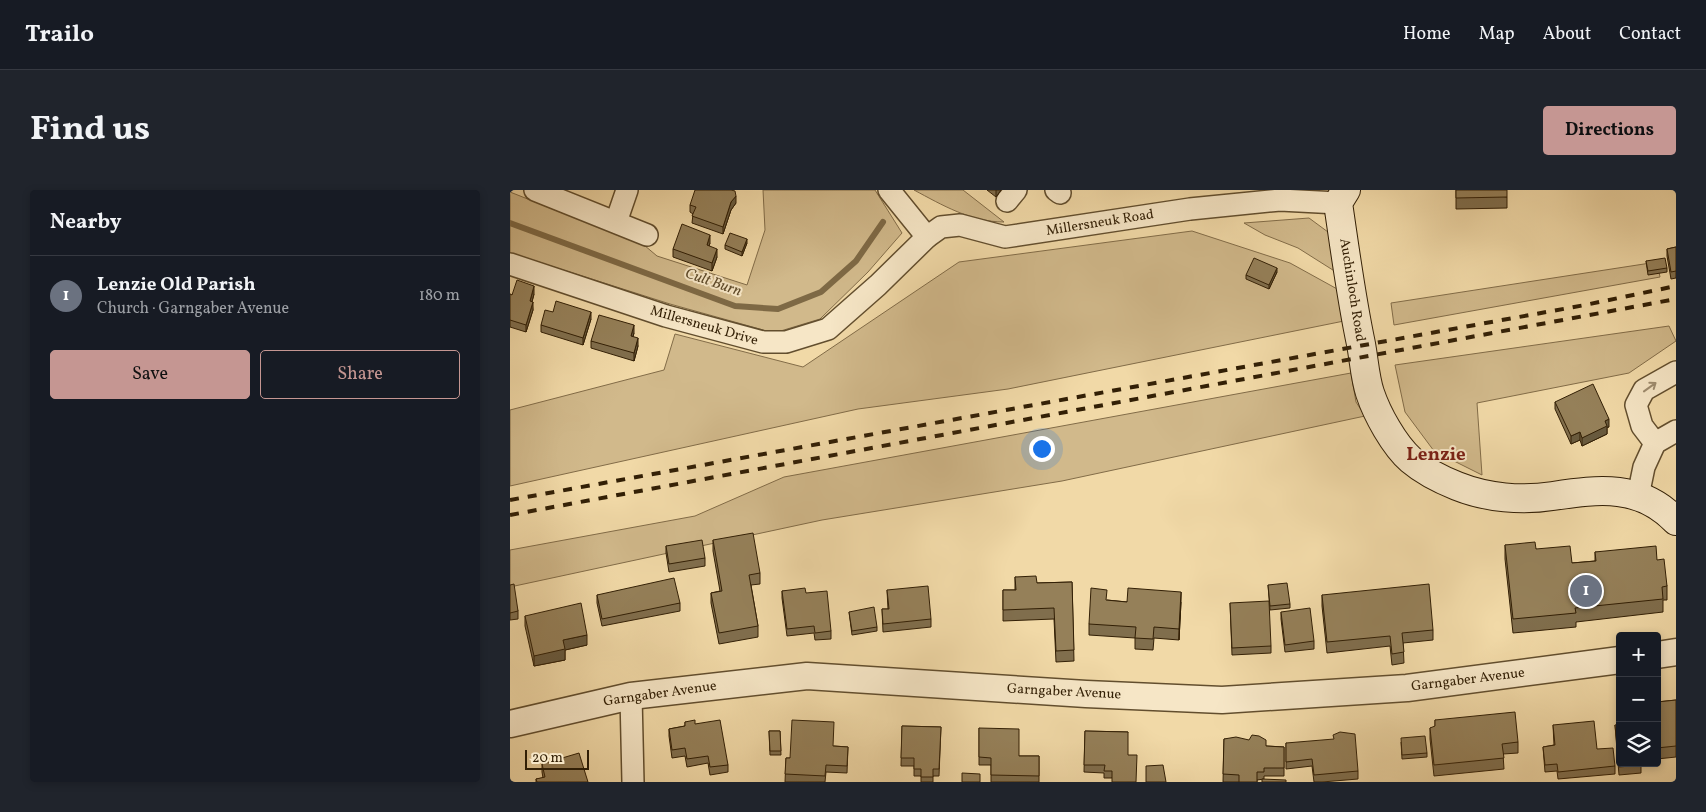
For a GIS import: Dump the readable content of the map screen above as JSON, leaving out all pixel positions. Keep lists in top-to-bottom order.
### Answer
{
  "streets": {
    "main road": ["Auchinloch Road"],
    "street": ["Millersneuk Road", "Millersneuk Drive", "Garngaber Avenue"]
  },
  "crossings": [
    ["Millersneuk Road", "Auchinloch Road"],
    ["Millersneuk Road", "Millersneuk Drive"]
  ],
  "districts": ["Lenzie"],
  "water": ["Cult Burn"],
  "scale_bar": "20 m",
  "page": {
    "header": "Trailo",
    "nav": [
      "Home",
      "Map",
      "About",
      "Contact"
    ],
    "title": "Find us",
    "buttons": [
      "Directions",
      ["Save", "Share"]
    ],
    "heading": "Nearby",
    "list": [
      {
        "mark": "1",
        "name": "Lenzie Old Parish",
        "note": "Church · Garngaber Avenue",
        "value": "180 m"
      }
    ],
    "pins": "1",
    "map_buttons": ["+", "−"],
    "scale": "20 m"
  }
}
